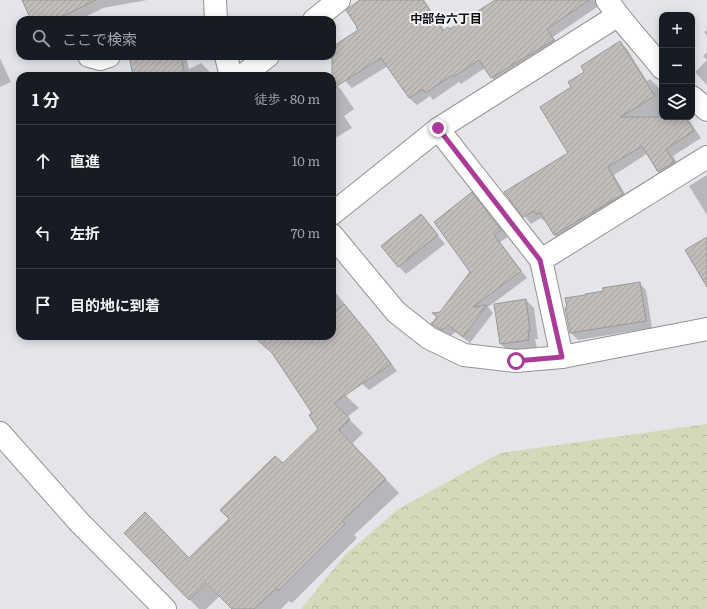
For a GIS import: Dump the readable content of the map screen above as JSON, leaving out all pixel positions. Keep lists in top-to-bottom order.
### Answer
{
  "districts": ["中部台六丁目"],
  "page": {
    "map_buttons": ["+", "−"],
    "search": "ここで検索",
    "heading": ["1 分", "徒歩 · 80 m"],
    "list": [
      ["直進", "10 m"],
      ["左折", "70 m"],
      "目的地に到着"
    ]
  }
}
